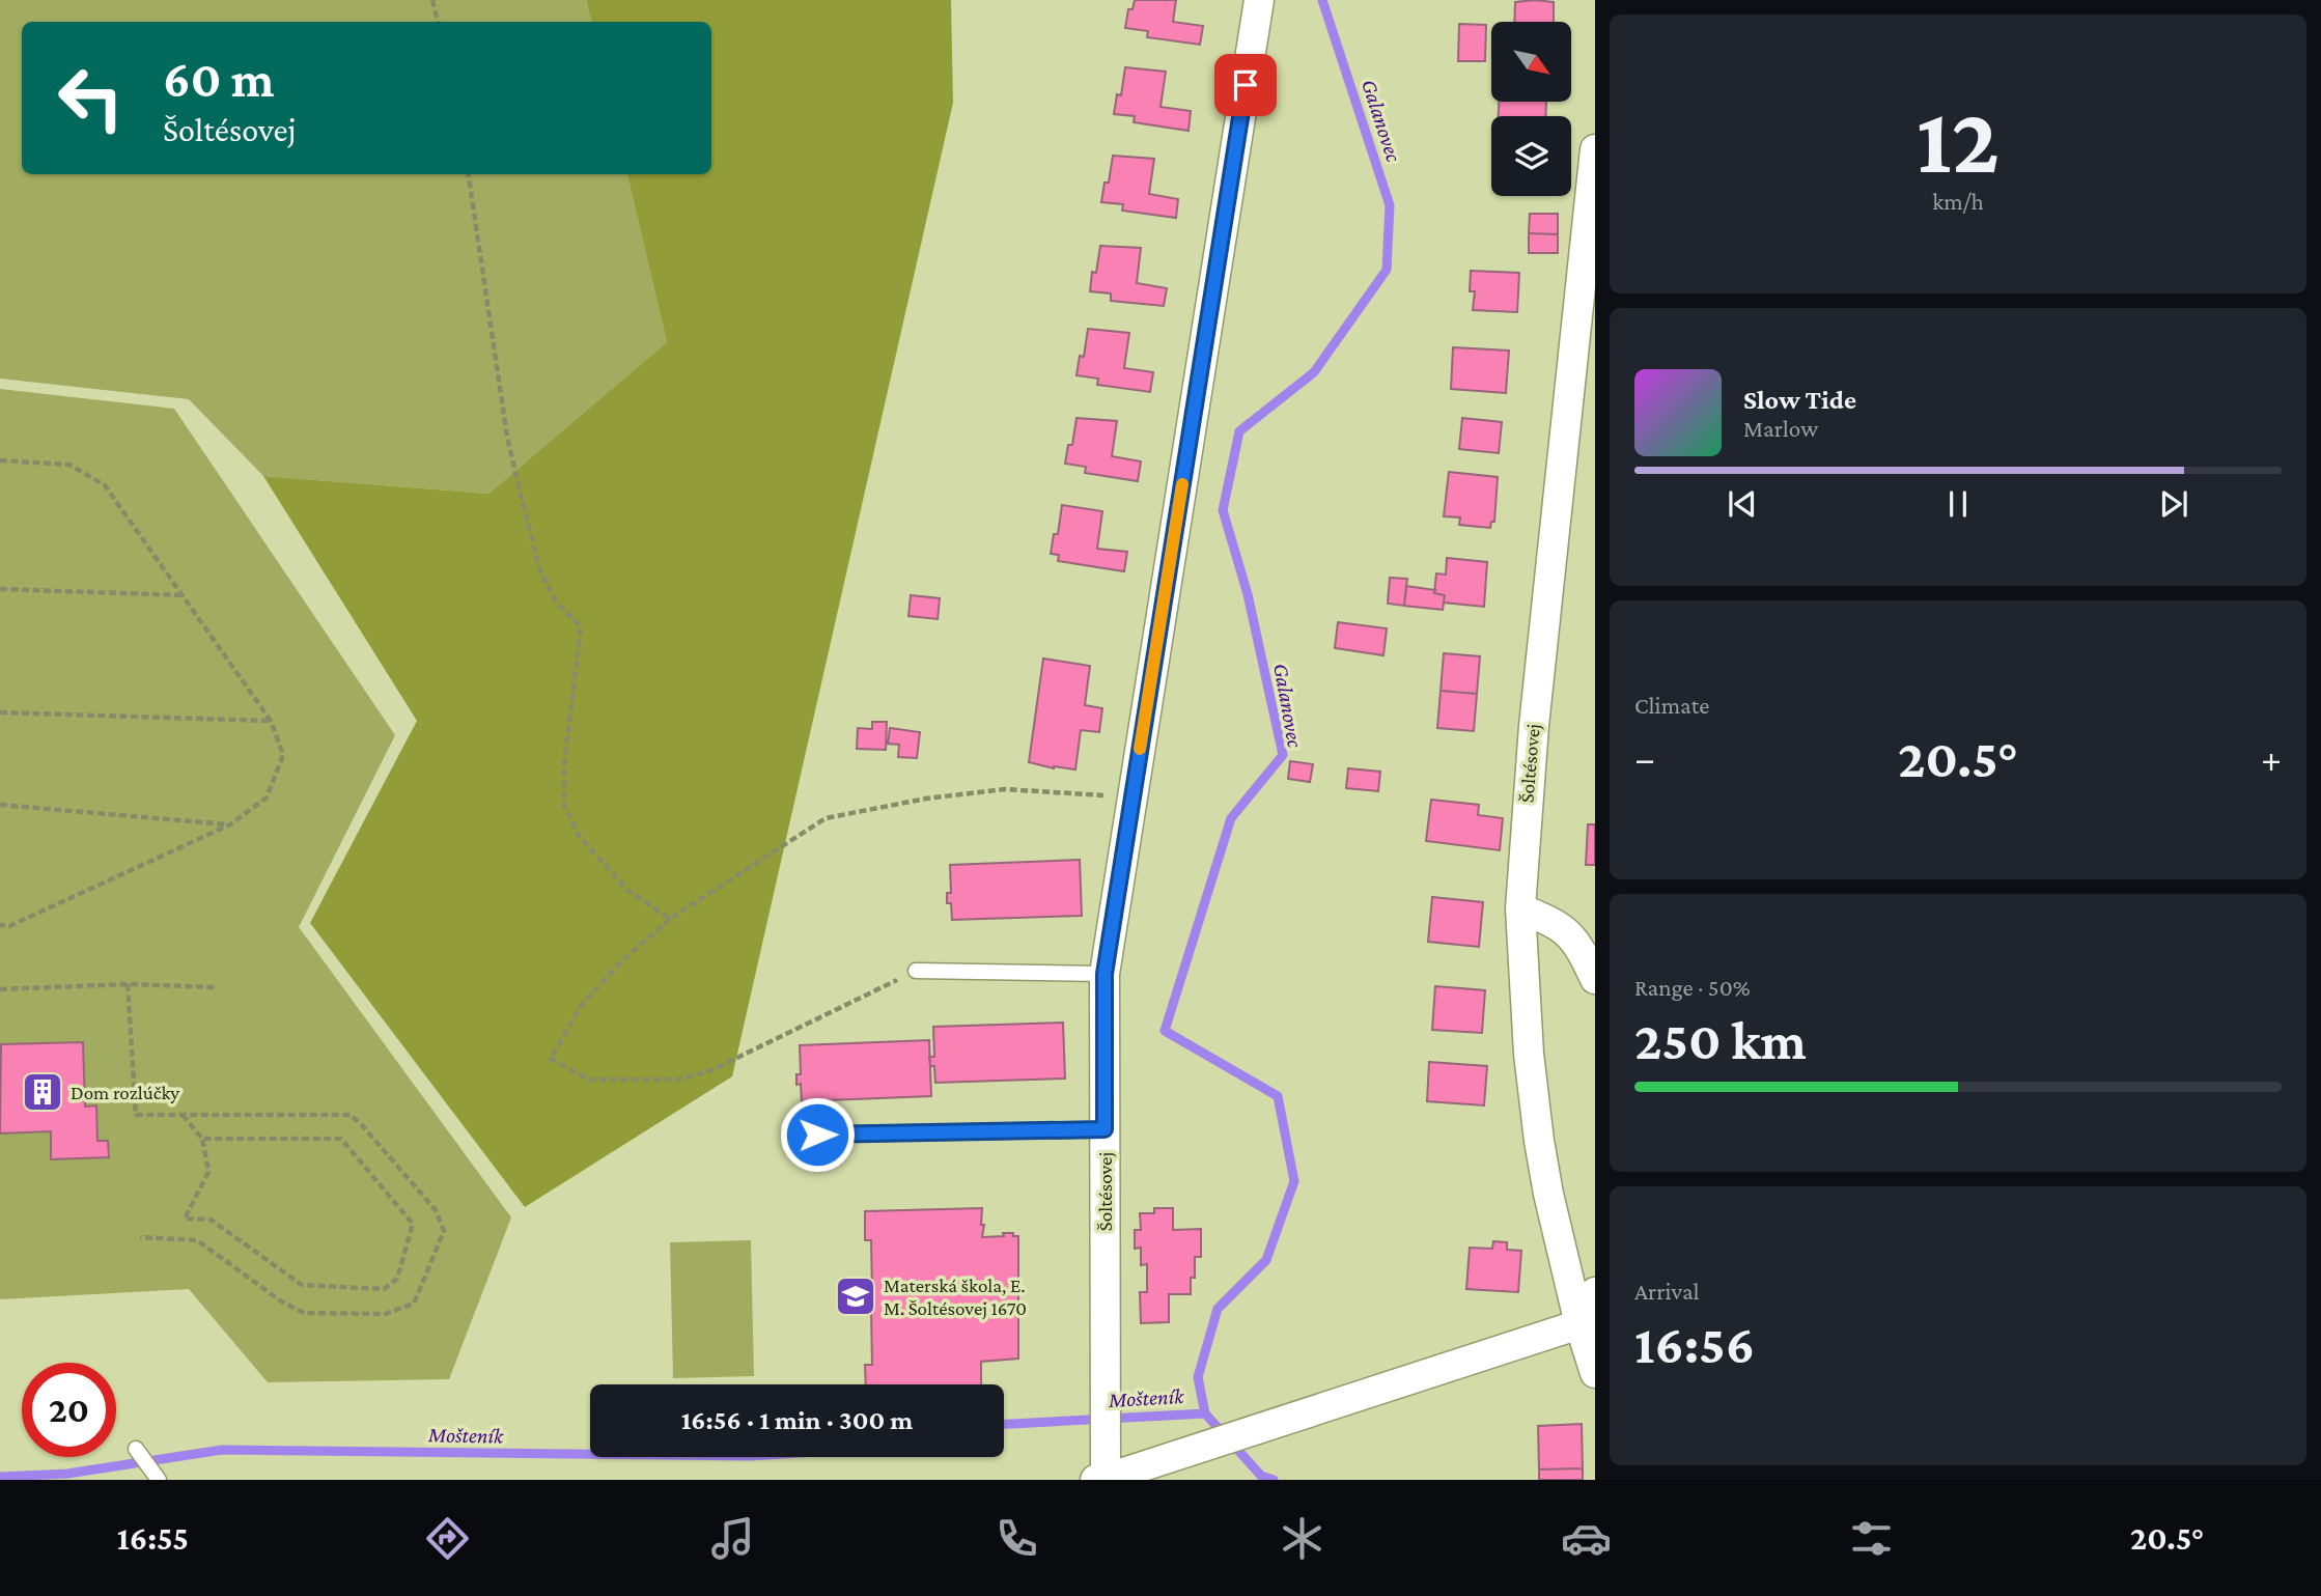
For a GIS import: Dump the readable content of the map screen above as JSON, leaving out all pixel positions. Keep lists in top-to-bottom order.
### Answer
{
  "streets": {
    "street": ["Šoltésovej"]
  },
  "water": ["Galanovec", "Mošteník"],
  "places": {
    "building": ["Dom rozlúčky"],
    "school or university": ["Materská škola, E. M. Šoltésovej 1670"]
  },
  "north": "bottom right",
  "page": {
    "tile": [
      ["12", "km/h"],
      "Climate",
      ["Range · 50%", "250 km"],
      ["Arrival", "16:56"]
    ],
    "turn": ["60 m", "Šoltésovej"],
    "song": ["Slow Tide", "Marlow"],
    "heat": ["−", "20.5°", "+"],
    "limit": "20",
    "trip": "16:56 · 1 min · 300 m",
    "tabs": ["16:55", "20.5°"]
  }
}
